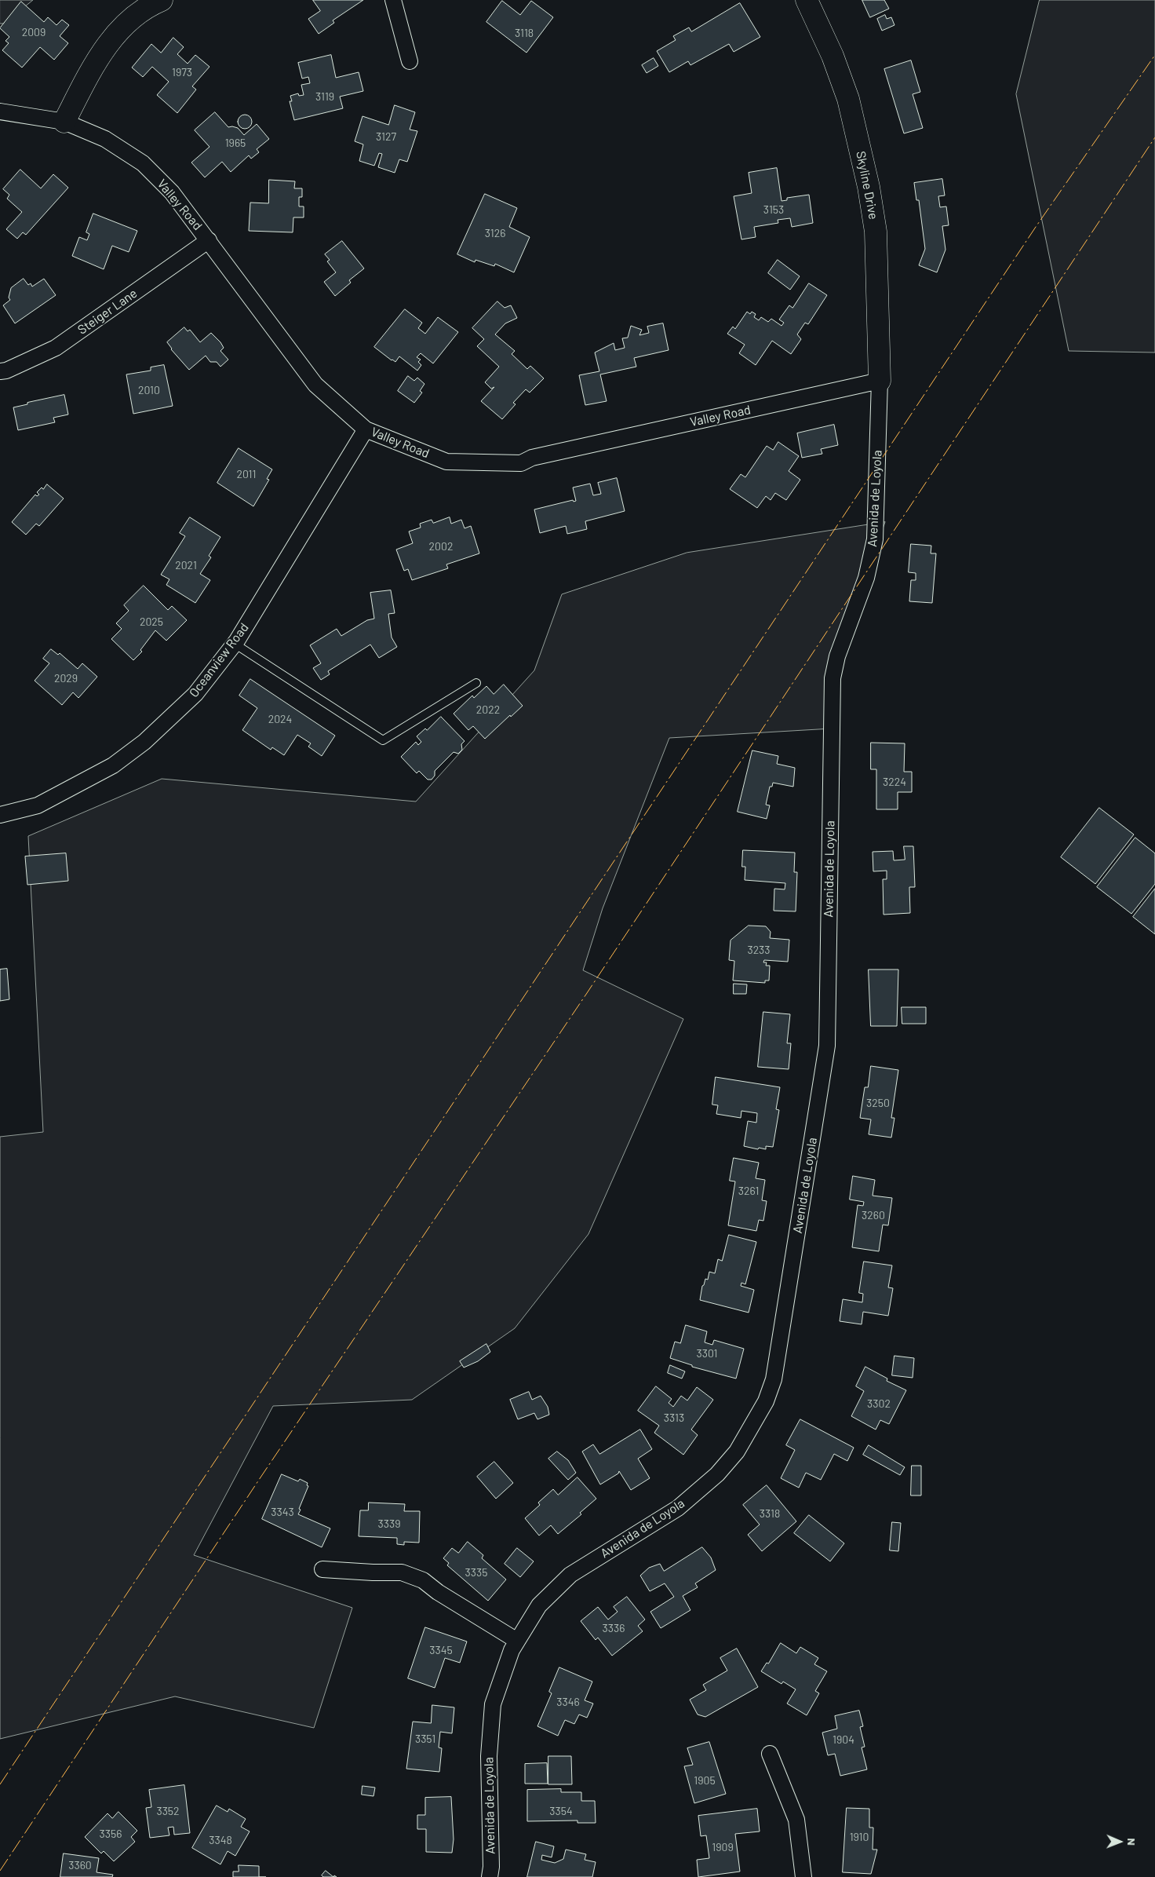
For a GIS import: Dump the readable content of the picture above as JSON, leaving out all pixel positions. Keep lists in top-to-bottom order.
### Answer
{
  "streets": {
    "street": [
      "Skyline Drive",
      "Valley Road",
      "Steiger Lane",
      "Avenida de Loyola",
      "Oceanview Road"
    ]
  },
  "crossings": [
    ["Skyline Drive", "Valley Road"],
    ["Skyline Drive", "Avenida de Loyola"],
    ["Valley Road", "Steiger Lane"],
    ["Valley Road", "Avenida de Loyola"],
    ["Valley Road", "Oceanview Road"]
  ],
  "house_numbers": [
    "2009",
    "3118",
    "1973",
    "3119",
    "3127",
    "1965",
    "3153",
    "3126",
    "2010",
    "2011",
    "2002",
    "2021",
    "2025",
    "2029",
    "2022",
    "2024",
    "3224",
    "3233",
    "3250",
    "3261",
    "3260",
    "3301",
    "3302",
    "3313",
    "3343",
    "3318",
    "3339",
    "3335",
    "3336",
    "3345",
    "3346",
    "3351",
    "1904",
    "1905",
    "3352",
    "3354",
    "3356",
    "1910",
    "3348",
    "1909",
    "3360"
  ],
  "north": "right"
}
